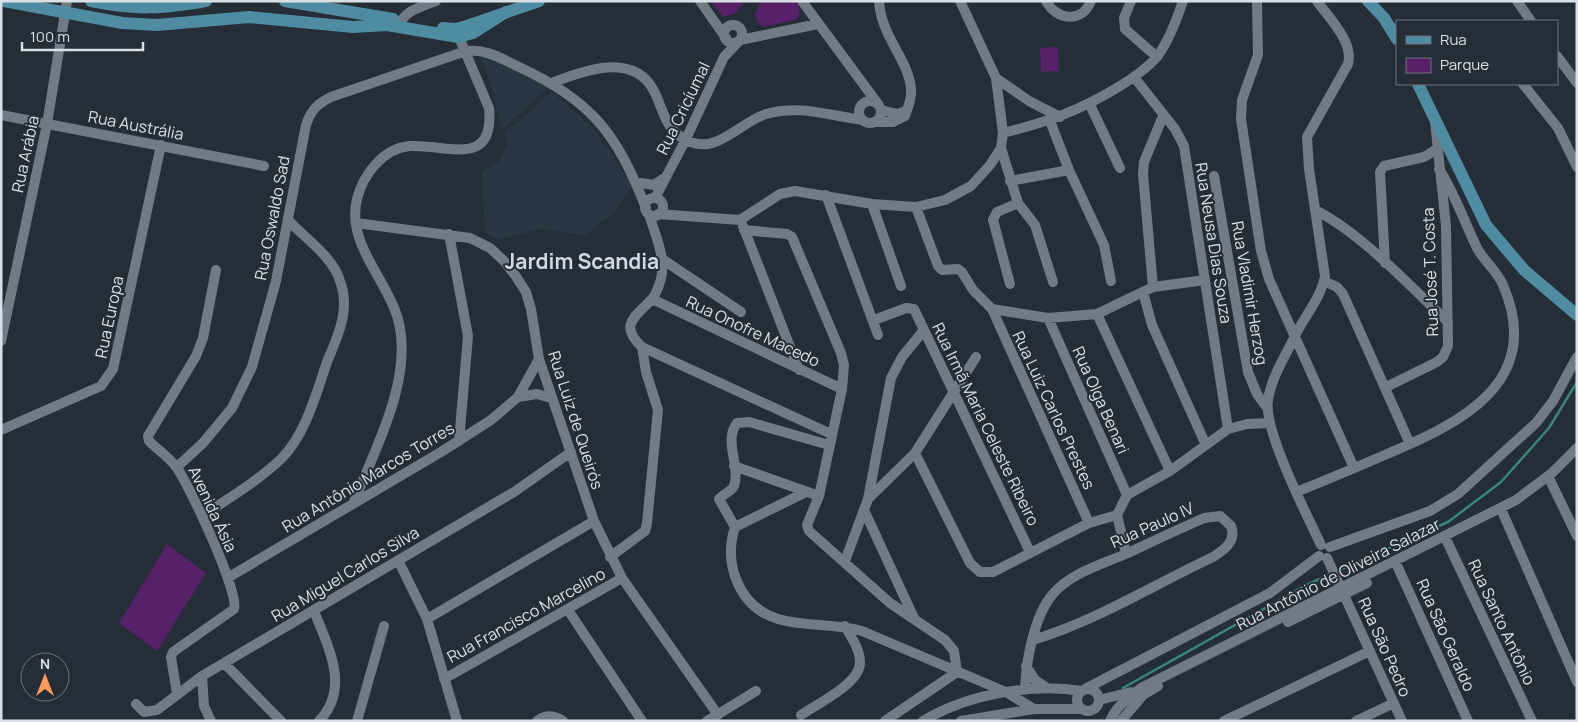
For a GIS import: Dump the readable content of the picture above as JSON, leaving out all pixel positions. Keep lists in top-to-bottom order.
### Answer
{
  "streets": {
    "street": [
      "Rua Cricíumal",
      "Rua Austrália",
      "Rua Arábia",
      "Rua Oswaldo Sad",
      "Rua Neusa Dias Souza",
      "Rua José T. Costa",
      "Rua Vladimir Herzog",
      "Rua Europa",
      "Rua Onofre Macedo",
      "Rua Olga Benari",
      "Rua Luiz Carlos Prestes",
      "Rua Luiz de Queirós",
      "Rua Irmã Maria Celeste Ribeiro",
      "Rua Antônio Marcos Torres",
      "Avenida Ásia",
      "Rua Paulo IV",
      "Rua Miguel Carlos Silva",
      "Rua Antônio de Oliveira Salazar",
      "Rua Francisco Marcelino",
      "Rua Santo Antônio",
      "Rua São Geraldo",
      "Rua São Pedro"
    ]
  },
  "crossings": [
    ["Rua Austrália", "Rua Arábia"],
    ["Rua Austrália", "Rua Europa"],
    ["Rua Oswaldo Sad", "Avenida Ásia"],
    ["Rua Luiz de Queirós", "Rua Antônio Marcos Torres"],
    ["Rua Luiz de Queirós", "Rua Miguel Carlos Silva"],
    ["Rua Luiz de Queirós", "Rua Francisco Marcelino"],
    ["Rua Antônio Marcos Torres", "Avenida Ásia"],
    ["Avenida Ásia", "Rua Miguel Carlos Silva"],
    ["Rua Antônio de Oliveira Salazar", "Rua Santo Antônio"],
    ["Rua Antônio de Oliveira Salazar", "Rua São Geraldo"],
    ["Rua Antônio de Oliveira Salazar", "Rua São Pedro"]
  ],
  "districts": ["Jardim Scandia"],
  "legend": ["Rua", "Parque"],
  "scale_bar": "100 m",
  "north": "top"
}
